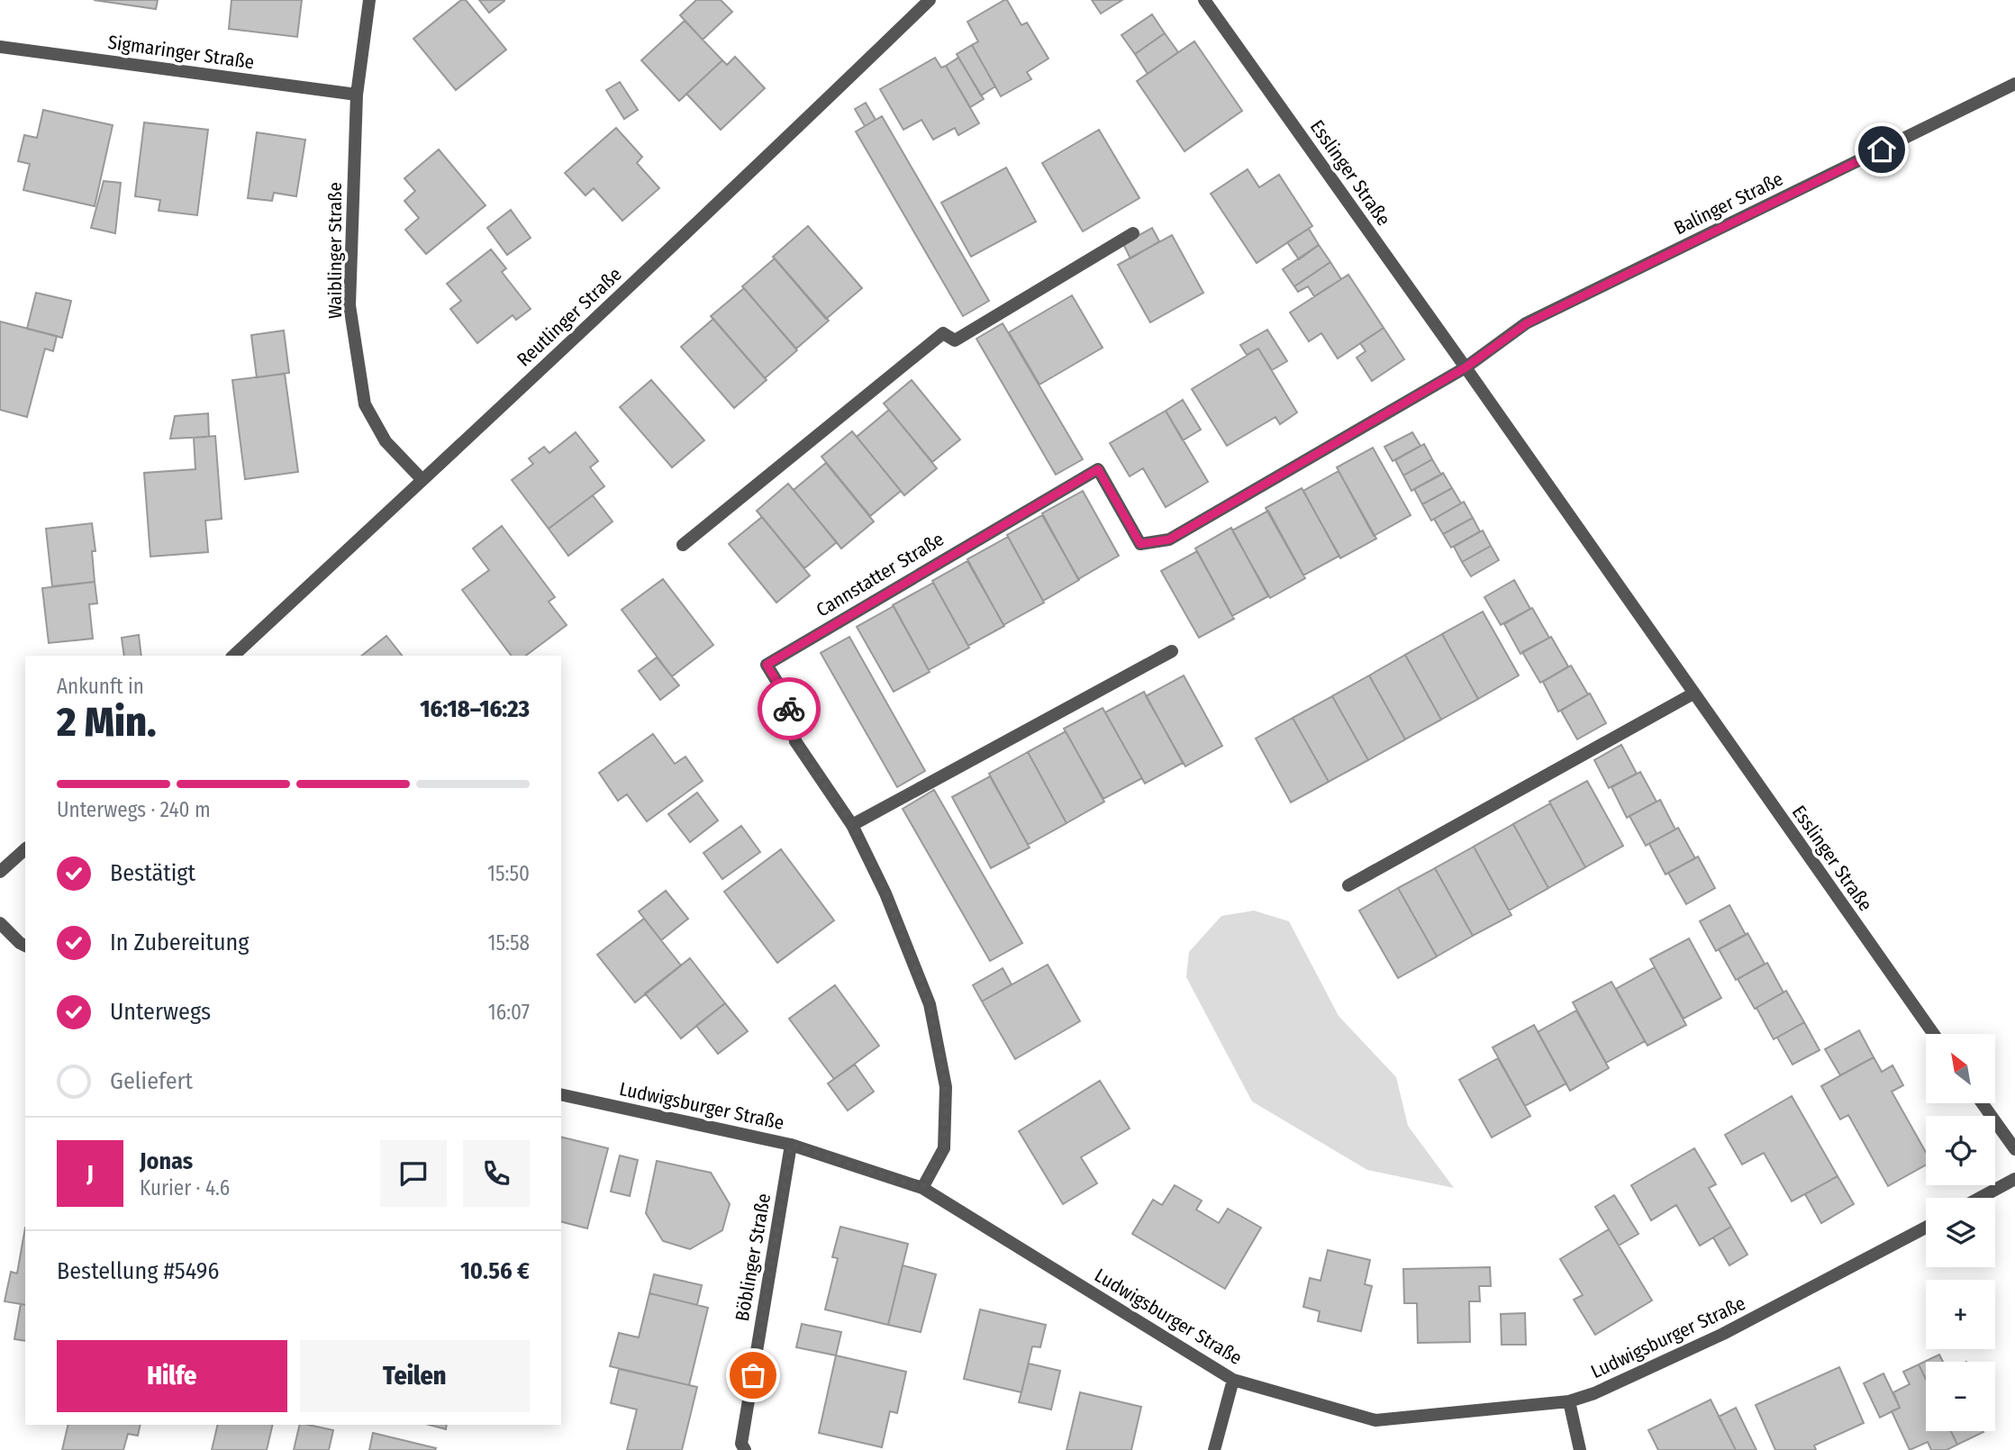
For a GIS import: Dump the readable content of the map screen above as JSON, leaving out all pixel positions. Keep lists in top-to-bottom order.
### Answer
{
  "streets": {
    "street": [
      "Sigmaringer Straße",
      "Esslinger Straße",
      "Balinger Straße",
      "Waiblinger Straße",
      "Reutlinger Straße",
      "Cannstatter Straße",
      "Ludwigsburger Straße",
      "Böblinger Straße"
    ]
  },
  "crossings": [
    ["Sigmaringer Straße", "Waiblinger Straße"],
    ["Esslinger Straße", "Balinger Straße"],
    ["Esslinger Straße", "Cannstatter Straße"],
    ["Balinger Straße", "Cannstatter Straße"],
    ["Waiblinger Straße", "Reutlinger Straße"],
    ["Cannstatter Straße", "Ludwigsburger Straße"],
    ["Ludwigsburger Straße", "Böblinger Straße"]
  ],
  "north": "top left",
  "page": {
    "heading": ["2 Min.", "Ankunft in", "16:18–16:23"],
    "panel": [
      "Jonas",
      "Kurier · 4.6",
      "Bestellung #5496",
      "10.56 €"
    ],
    "bar": "Unterwegs · 240 m",
    "list": [
      ["Bestätigt", "15:50"],
      ["In Zubereitung", "15:58"],
      ["Unterwegs", "16:07"],
      "Geliefert"
    ],
    "map_buttons": ["+", "−"],
    "round": "J",
    "buttons": ["Hilfe", "Teilen"]
  }
}
